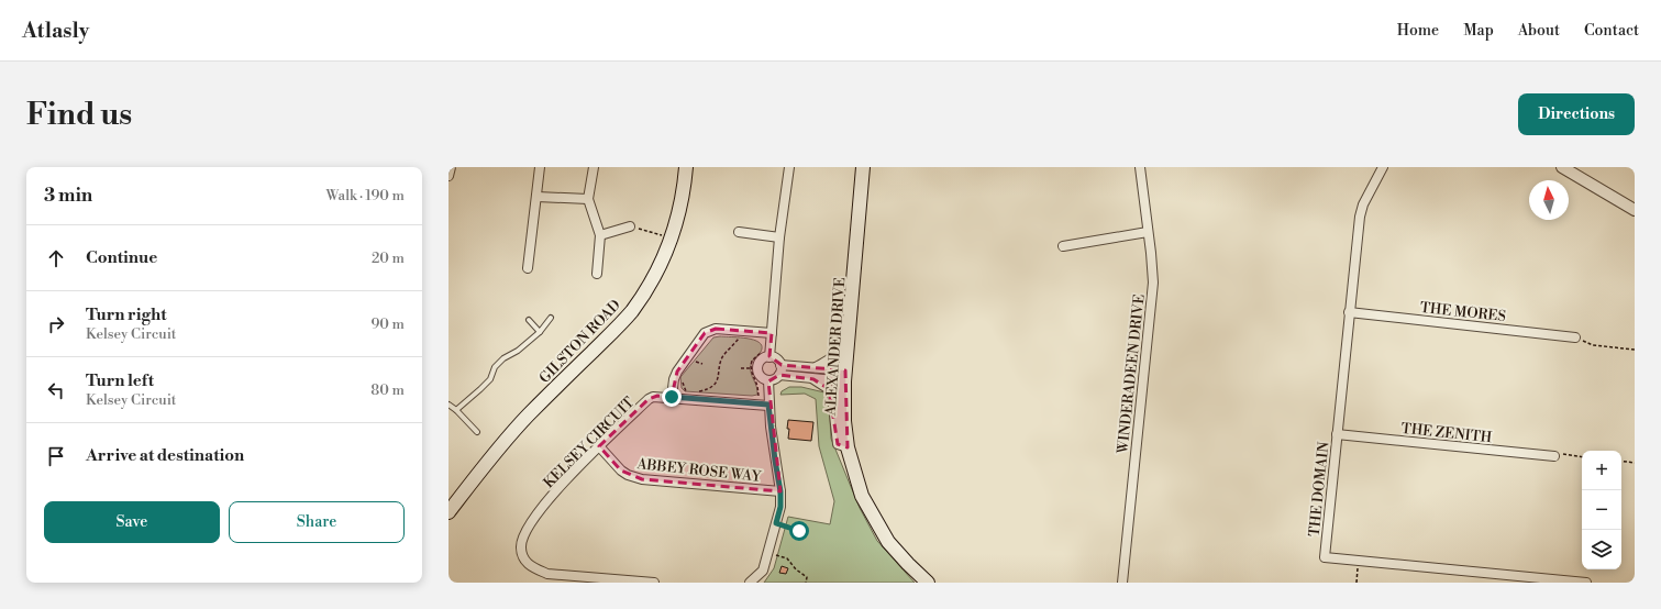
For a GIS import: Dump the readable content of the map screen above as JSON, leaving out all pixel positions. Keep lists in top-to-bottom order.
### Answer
{
  "streets": {
    "main road": ["GILSTON ROAD", "ALEXANDER DRIVE"],
    "street": [
      "THE MORES",
      "WINDERADEEN DRIVE",
      "THE ZENITH",
      "KELSEY CIRCUIT",
      "ABBEY ROSE WAY",
      "THE DOMAIN"
    ]
  },
  "crossings": [
    ["THE MORES", "THE DOMAIN"],
    ["THE ZENITH", "THE DOMAIN"],
    ["KELSEY CIRCUIT", "ABBEY ROSE WAY"]
  ],
  "north": "top",
  "page": {
    "header": "Atlasly",
    "nav": [
      "Home",
      "Map",
      "About",
      "Contact"
    ],
    "buttons": [
      "Directions",
      ["Save", "Share"]
    ],
    "title": "Find us",
    "heading": ["3 min", "Walk · 190 m"],
    "list": [
      ["Continue", "20 m"],
      ["Turn right", "Kelsey Circuit", "90 m"],
      ["Turn left", "Kelsey Circuit", "80 m"],
      "Arrive at destination"
    ],
    "map_buttons": ["+", "−"]
  }
}
